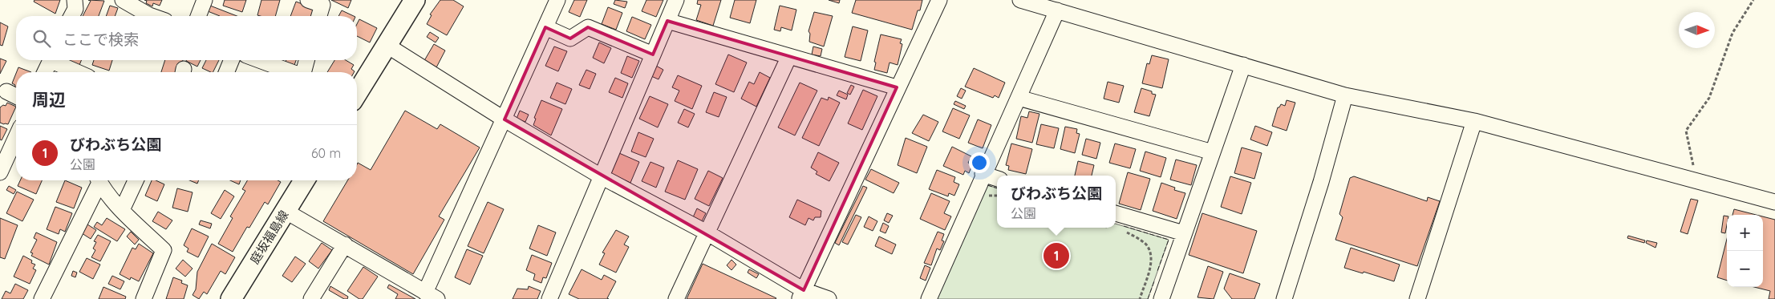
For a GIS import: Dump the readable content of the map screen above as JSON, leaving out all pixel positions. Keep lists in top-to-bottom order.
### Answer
{
  "streets": {
    "main road": ["庭坂福島線"]
  },
  "north": "right",
  "page": {
    "search": "ここで検索",
    "heading": "周辺",
    "list": [
      {
        "mark": "1",
        "name": "びわぶち公園",
        "note": "公園",
        "value": "60 m"
      }
    ],
    "popup": ["びわぶち公園", "公園"],
    "map_buttons": ["+", "−"],
    "pins": "1"
  }
}
